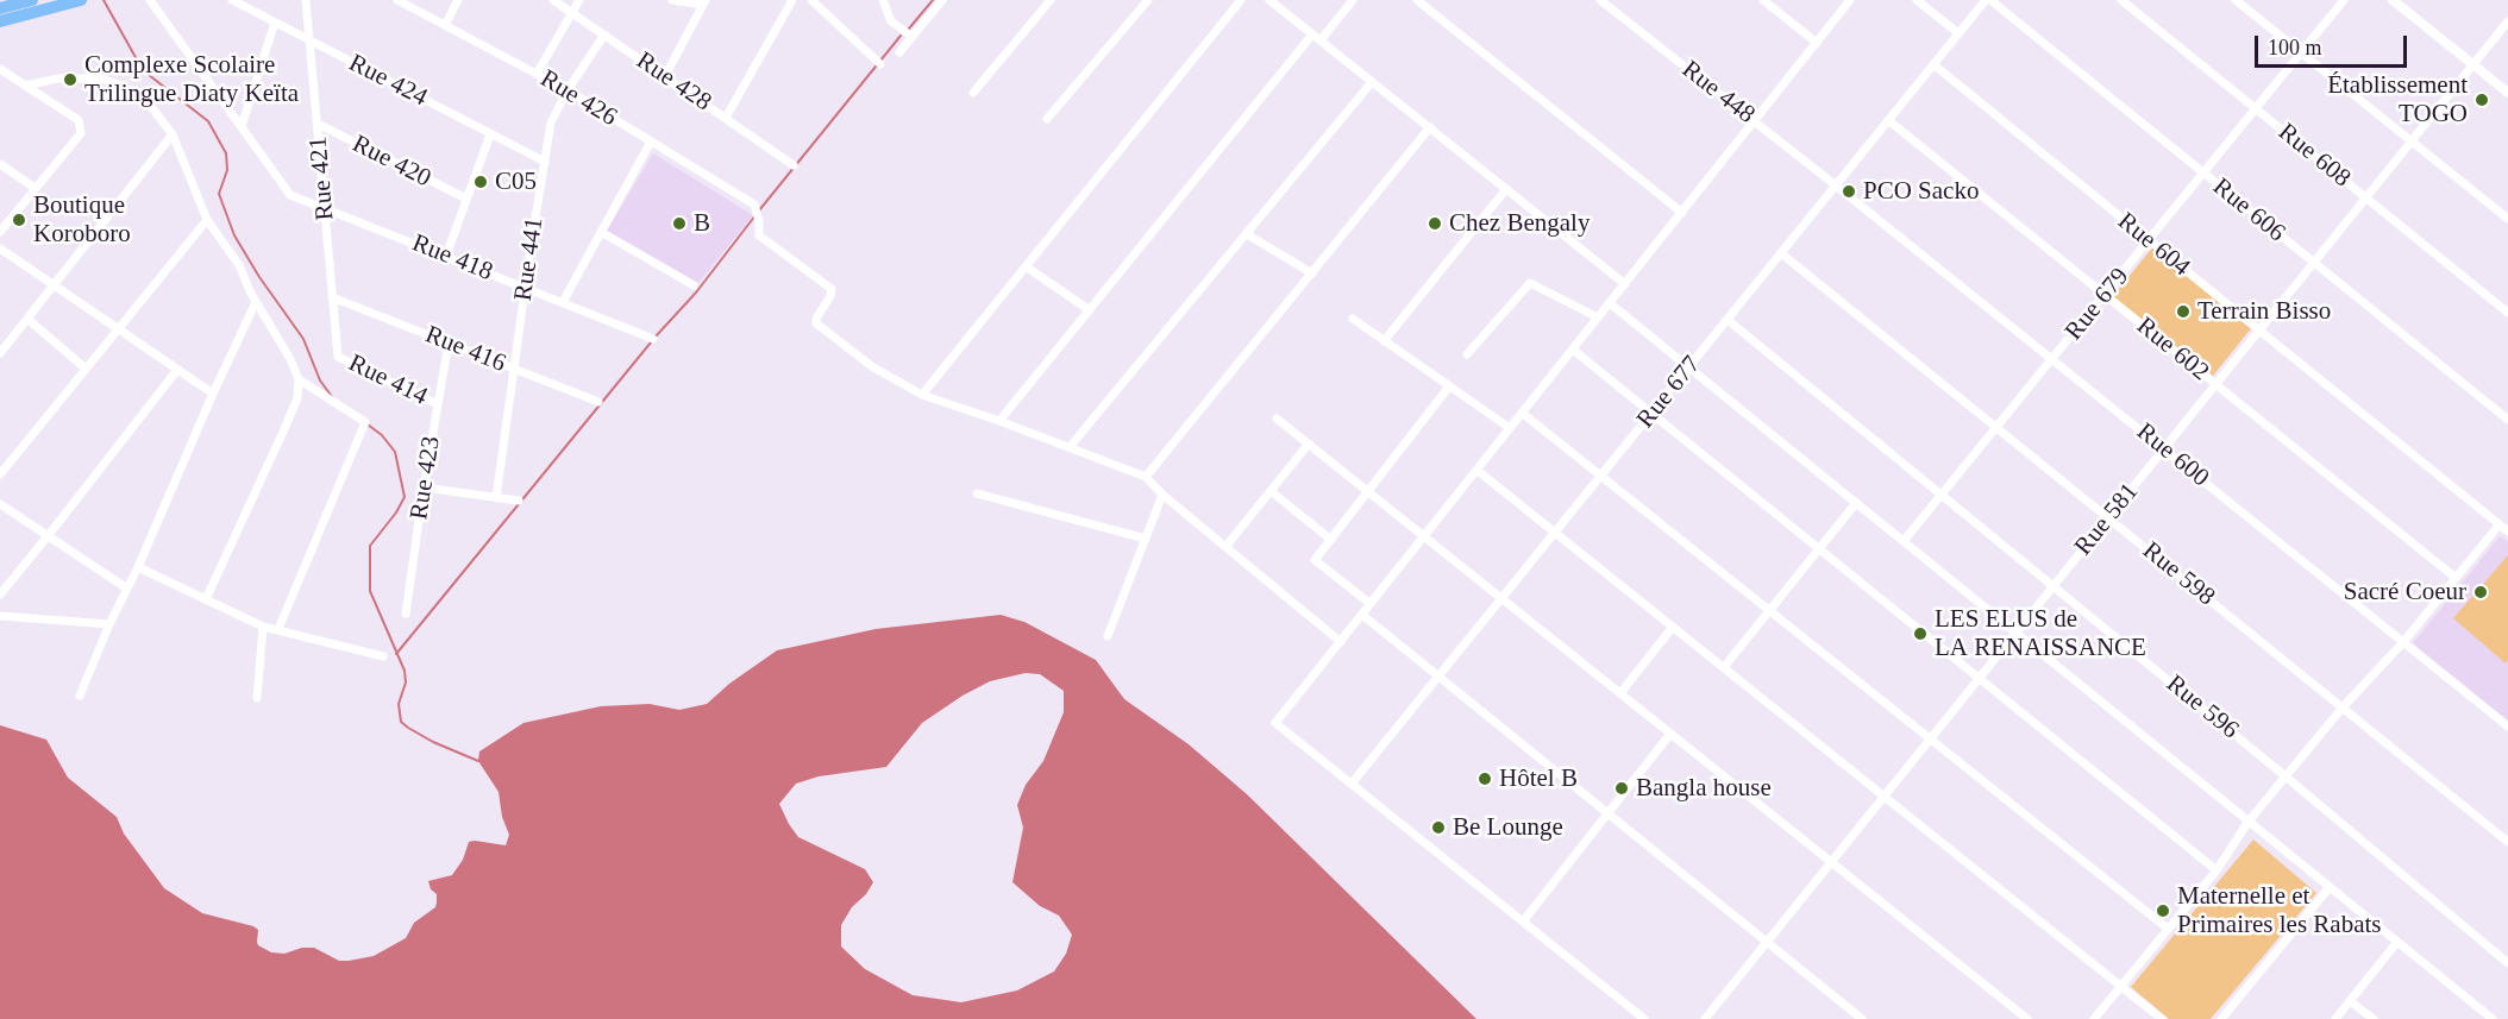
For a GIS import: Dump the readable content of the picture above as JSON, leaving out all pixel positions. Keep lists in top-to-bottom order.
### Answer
{
  "streets": {
    "street": [
      "Rue 424",
      "Rue 428",
      "Rue 448",
      "Rue 426",
      "Rue 608",
      "Rue 420",
      "Rue 421",
      "Rue 606",
      "Rue 604",
      "Rue 418",
      "Rue 441",
      "Rue 679",
      "Rue 416",
      "Rue 602",
      "Rue 414",
      "Rue 677",
      "Rue 600",
      "Rue 423",
      "Rue 581",
      "Rue 598",
      "Rue 596"
    ]
  },
  "crossings": [
    ["Rue 424", "Rue 421"],
    ["Rue 424", "Rue 441"],
    ["Rue 428", "Rue 441"],
    ["Rue 448", "Rue 677"],
    ["Rue 448", "Rue 600"],
    ["Rue 426", "Rue 441"],
    ["Rue 608", "Rue 679"],
    ["Rue 608", "Rue 581"],
    ["Rue 420", "Rue 421"],
    ["Rue 421", "Rue 418"],
    ["Rue 421", "Rue 416"],
    ["Rue 421", "Rue 414"],
    ["Rue 606", "Rue 679"],
    ["Rue 606", "Rue 677"],
    ["Rue 606", "Rue 581"],
    ["Rue 604", "Rue 679"],
    ["Rue 604", "Rue 677"],
    ["Rue 604", "Rue 581"],
    ["Rue 418", "Rue 441"],
    ["Rue 441", "Rue 416"],
    ["Rue 679", "Rue 602"],
    ["Rue 679", "Rue 600"],
    ["Rue 679", "Rue 598"],
    ["Rue 679", "Rue 596"],
    ["Rue 416", "Rue 423"],
    ["Rue 602", "Rue 677"],
    ["Rue 602", "Rue 581"],
    ["Rue 414", "Rue 423"],
    ["Rue 677", "Rue 600"],
    ["Rue 677", "Rue 598"],
    ["Rue 677", "Rue 596"],
    ["Rue 600", "Rue 581"],
    ["Rue 581", "Rue 598"],
    ["Rue 581", "Rue 596"]
  ],
  "places": [
    "Complexe Scolaire Trilingue Diaty Keïta",
    "Établissement TOGO",
    "C05",
    "PCO Sacko",
    "Boutique Koroboro",
    "B",
    "Chez Bengaly",
    "Terrain Bisso",
    "Sacré Coeur",
    "LES ELUS de LA RENAISSANCE",
    "Hôtel B",
    "Bangla house",
    "Be Lounge",
    "Maternelle et Primaires les Rabats"
  ],
  "scale_bar": "100 m"
}
